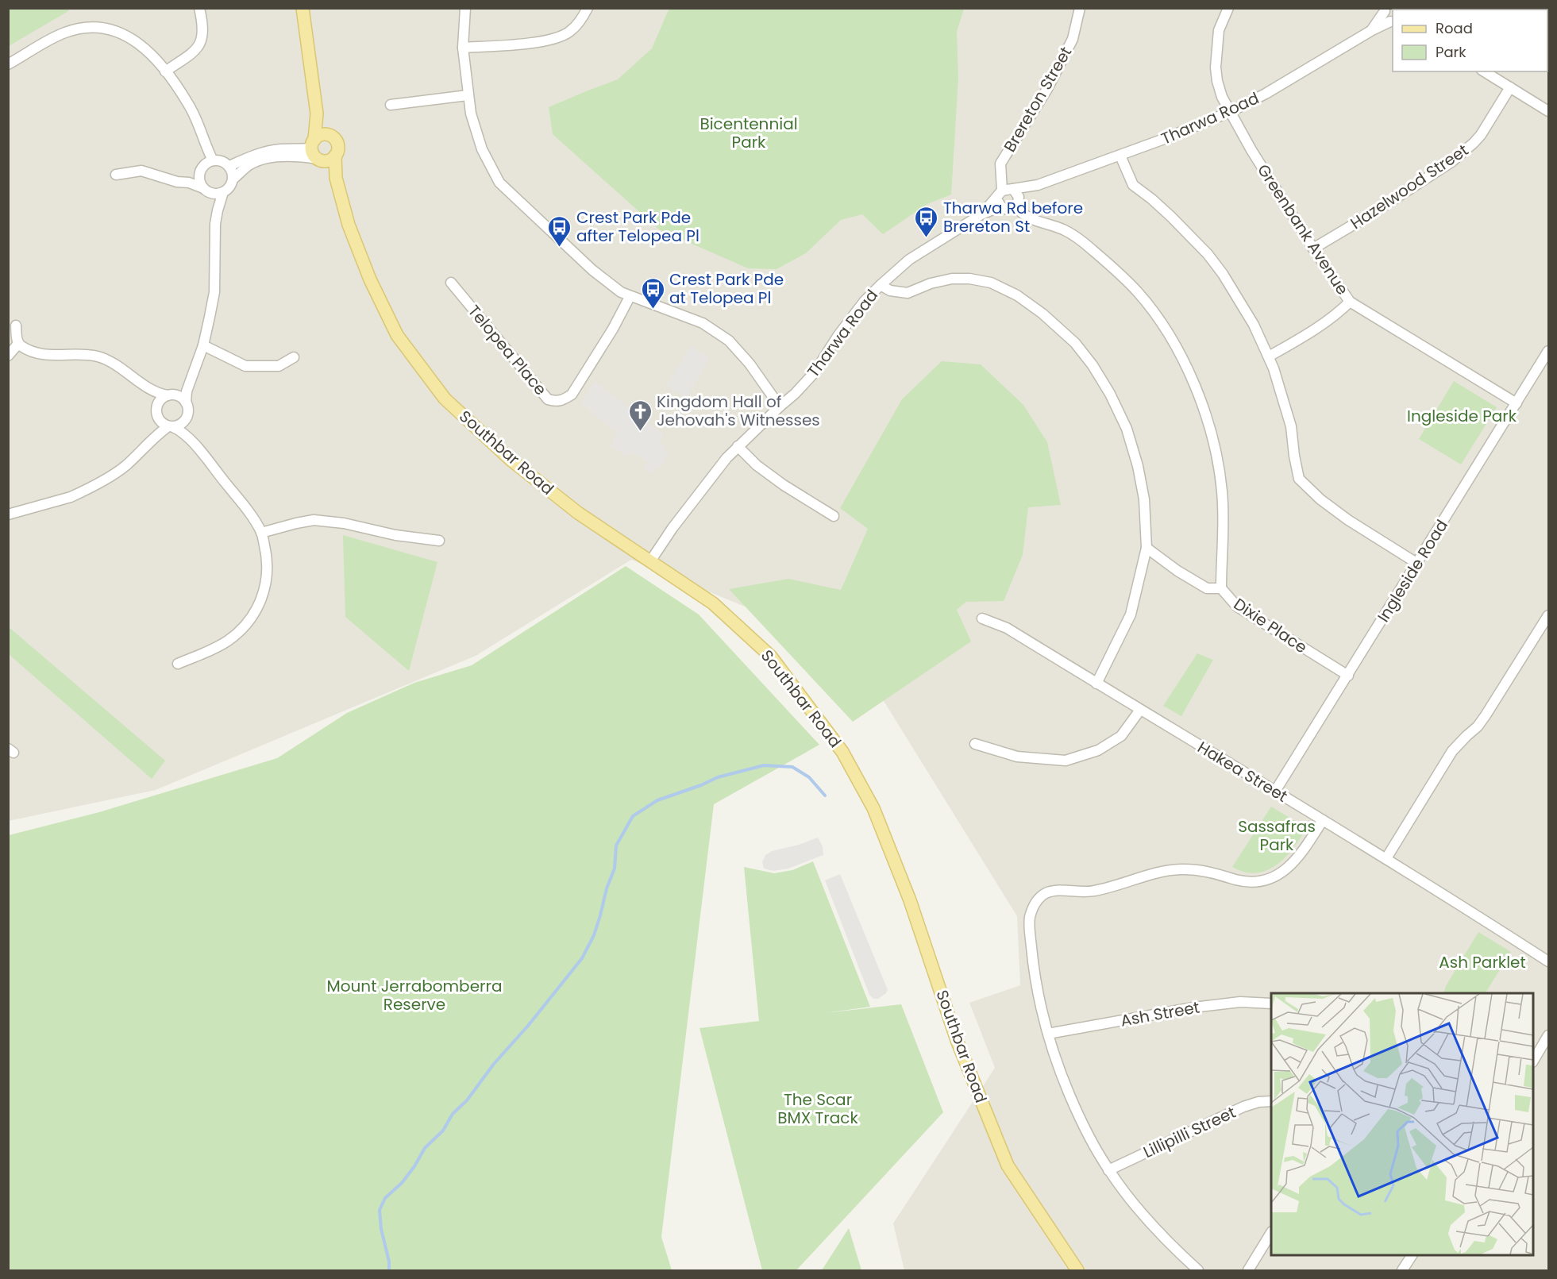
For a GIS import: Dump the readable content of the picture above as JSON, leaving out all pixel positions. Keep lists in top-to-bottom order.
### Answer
{
  "streets": {
    "main road": ["Southbar Road"],
    "street": [
      "Brereton Street",
      "Tharwa Road",
      "Hazelwood Street",
      "Greenbank Avenue",
      "Telopea Place",
      "Ingleside Road",
      "Dixie Place",
      "Hakea Street",
      "Ash Street",
      "Lillipilli Street"
    ]
  },
  "crossings": [
    ["Brereton Street", "Tharwa Road"],
    ["Tharwa Road", "Greenbank Avenue"],
    ["Tharwa Road", "Southbar Road"],
    ["Hazelwood Street", "Greenbank Avenue"],
    ["Greenbank Avenue", "Ingleside Road"],
    ["Ingleside Road", "Dixie Place"],
    ["Ingleside Road", "Hakea Street"]
  ],
  "parks": [
    "Bicentennial Park",
    "Ingleside Park",
    "Sassafras Park",
    "Ash Parklet",
    "Mount Jerrabomberra Reserve",
    "The Scar BMX Track"
  ],
  "places": {
    "bus stop": ["Tharwa Rd before Brereton St", "Crest Park Pde after Telopea Pl", "Crest Park Pde at Telopea Pl"],
    "church": ["Kingdom Hall of Jehovah's Witnesses"]
  },
  "legend": ["Road", "Park"]
}
